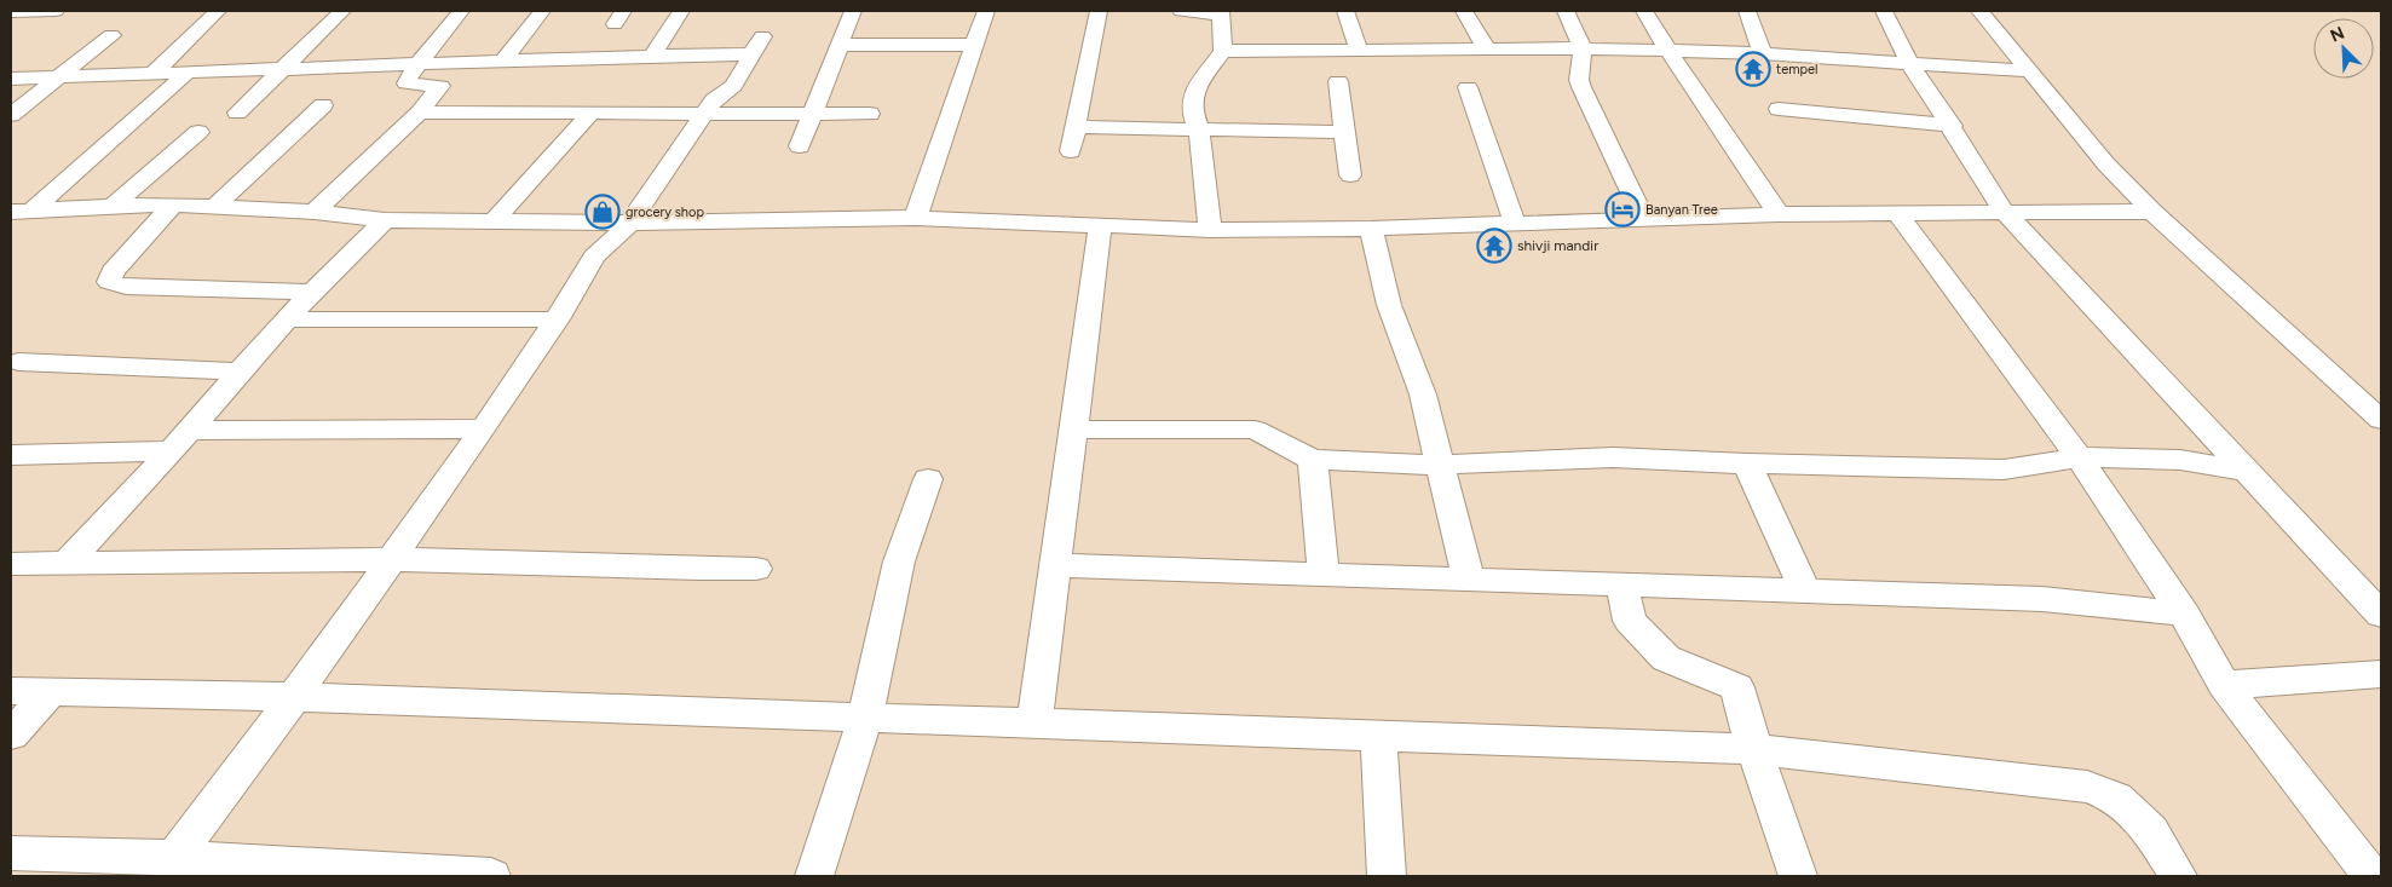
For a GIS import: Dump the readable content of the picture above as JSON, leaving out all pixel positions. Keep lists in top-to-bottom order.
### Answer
{
  "places": {
    "temple": ["tempel", "shivji mandir"],
    "hotel": ["Banyan Tree"],
    "shop": ["grocery shop"]
  },
  "north": "top left"
}
